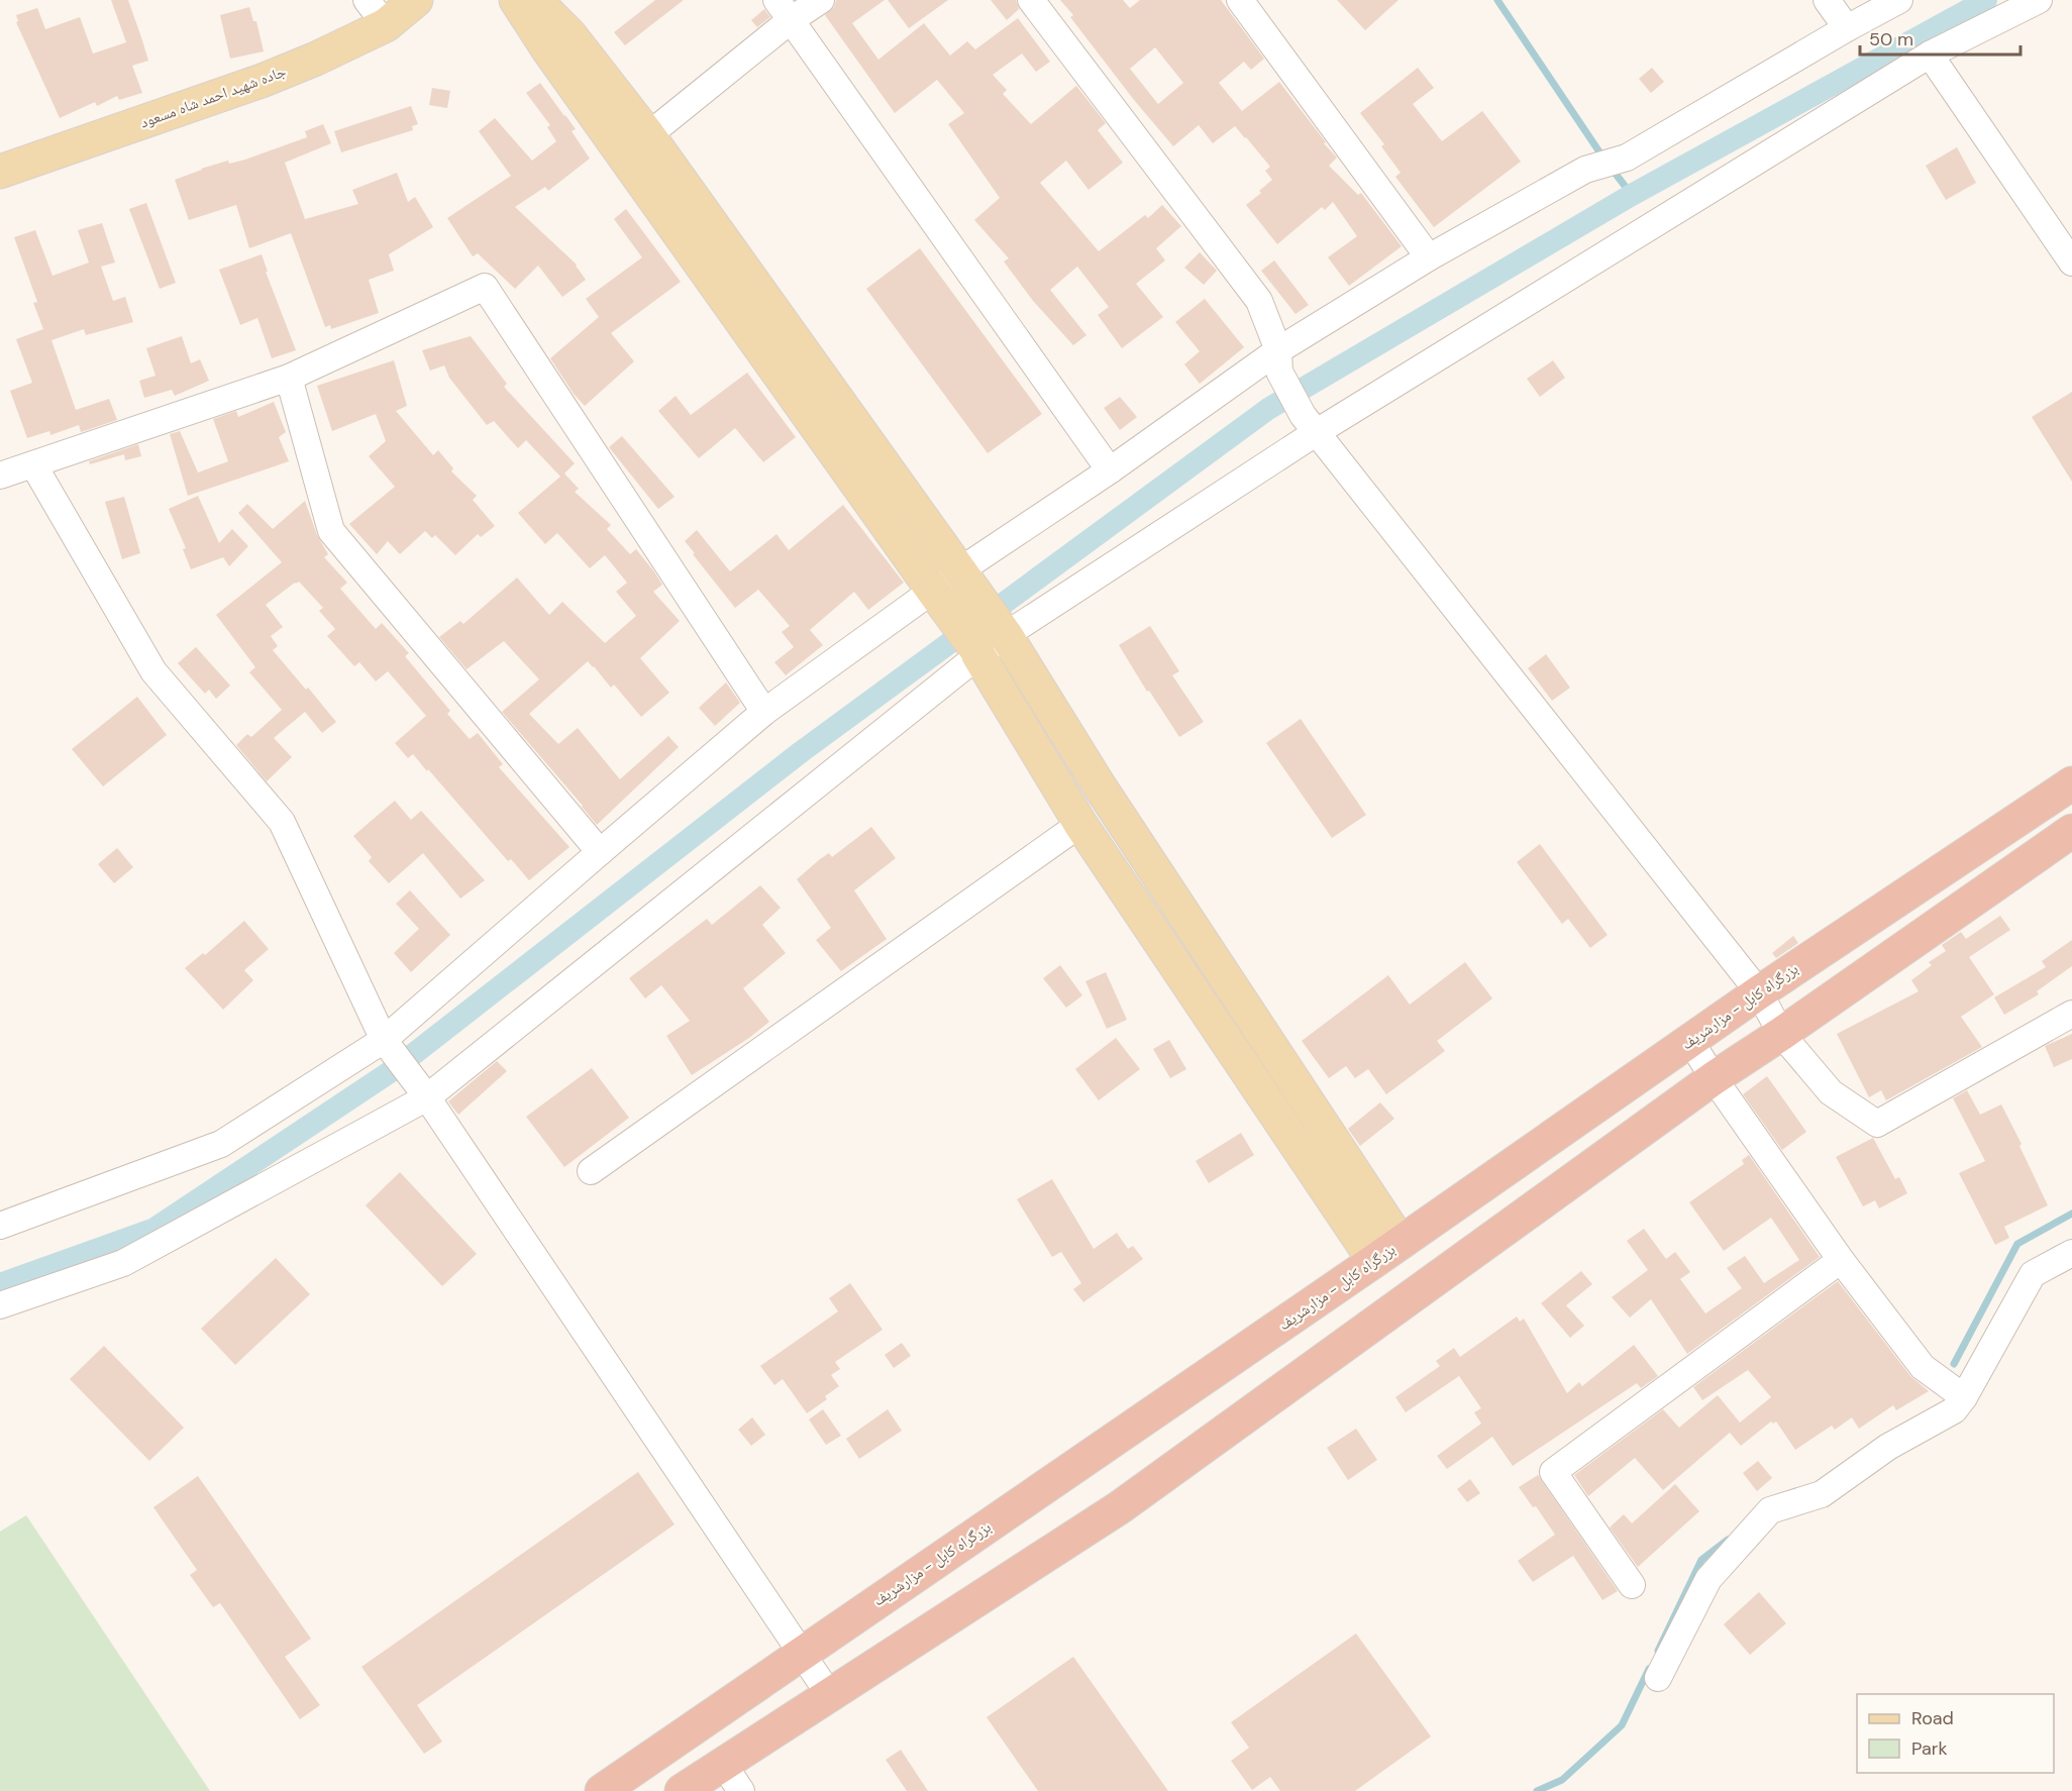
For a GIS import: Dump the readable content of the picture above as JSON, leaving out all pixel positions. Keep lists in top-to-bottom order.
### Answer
{
  "streets": {
    "highway": ["بزرگراه کابل - مزارشریف"],
    "main road": ["جاده شهيد احمد شاه مسعود"]
  },
  "legend": ["Road", "Park"],
  "scale_bar": "50 m"
}
